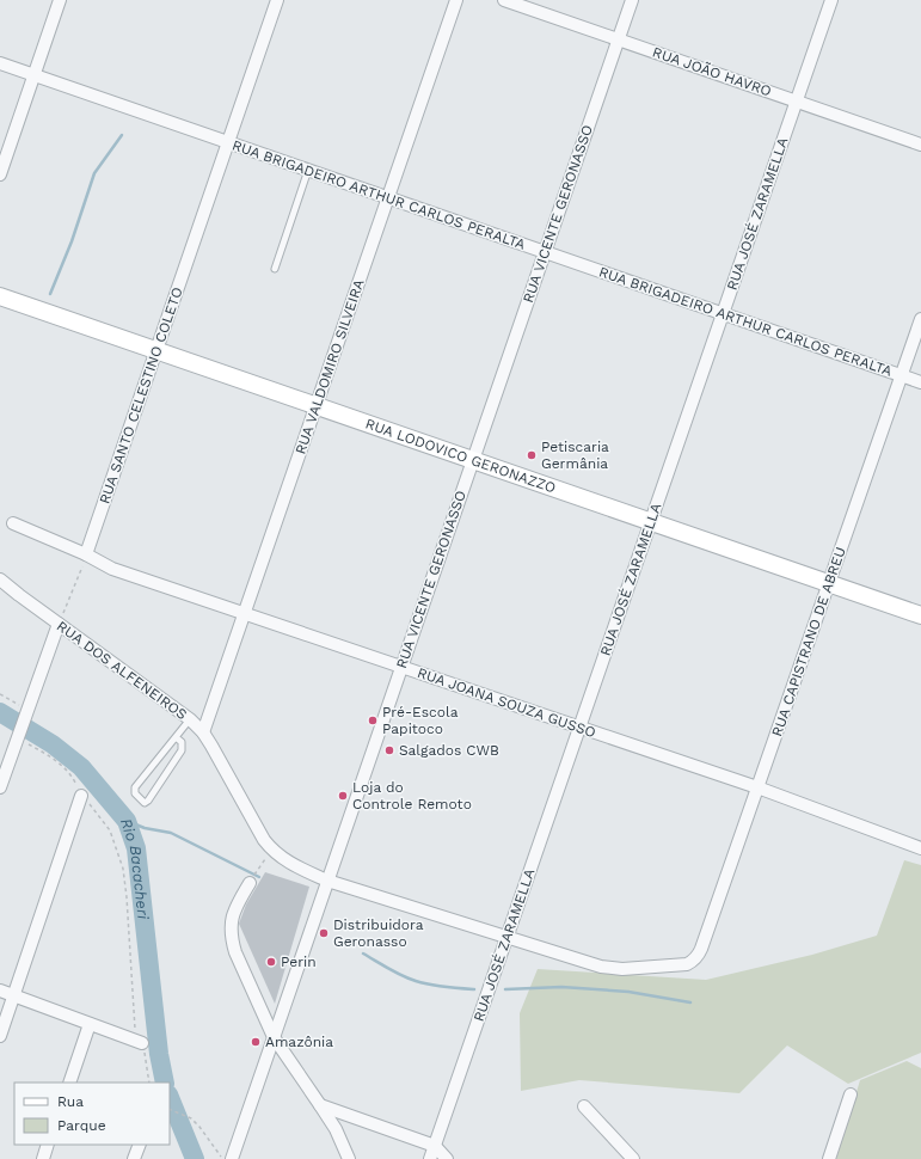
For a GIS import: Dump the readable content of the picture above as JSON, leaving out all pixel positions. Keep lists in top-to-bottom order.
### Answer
{
  "streets": {
    "main road": ["RUA LODOVICO GERONAZZO"],
    "street": [
      "RUA JOÃO HAVRO",
      "RUA BRIGADEIRO ARTHUR CARLOS PERALTA",
      "RUA VICENTE GERONASSO",
      "RUA JOSÉ ZARAMELLA",
      "RUA VALDOMIRO SILVEIRA",
      "RUA SANTO CELESTINO COLETO",
      "RUA CAPISTRANO DE ABREU",
      "RUA DOS ALFENEIROS",
      "RUA JOANA SOUZA GUSSO"
    ]
  },
  "crossings": [
    ["RUA JOÃO HAVRO", "RUA VICENTE GERONASSO"],
    ["RUA JOÃO HAVRO", "RUA JOSÉ ZARAMELLA"],
    ["RUA BRIGADEIRO ARTHUR CARLOS PERALTA", "RUA VICENTE GERONASSO"],
    ["RUA BRIGADEIRO ARTHUR CARLOS PERALTA", "RUA JOSÉ ZARAMELLA"],
    ["RUA BRIGADEIRO ARTHUR CARLOS PERALTA", "RUA VALDOMIRO SILVEIRA"],
    ["RUA BRIGADEIRO ARTHUR CARLOS PERALTA", "RUA SANTO CELESTINO COLETO"],
    ["RUA BRIGADEIRO ARTHUR CARLOS PERALTA", "RUA CAPISTRANO DE ABREU"],
    ["RUA VICENTE GERONASSO", "RUA LODOVICO GERONAZZO"],
    ["RUA VICENTE GERONASSO", "RUA DOS ALFENEIROS"],
    ["RUA VICENTE GERONASSO", "RUA JOANA SOUZA GUSSO"],
    ["RUA JOSÉ ZARAMELLA", "RUA LODOVICO GERONAZZO"],
    ["RUA JOSÉ ZARAMELLA", "RUA DOS ALFENEIROS"],
    ["RUA JOSÉ ZARAMELLA", "RUA JOANA SOUZA GUSSO"],
    ["RUA VALDOMIRO SILVEIRA", "RUA LODOVICO GERONAZZO"],
    ["RUA VALDOMIRO SILVEIRA", "RUA DOS ALFENEIROS"],
    ["RUA VALDOMIRO SILVEIRA", "RUA JOANA SOUZA GUSSO"],
    ["RUA SANTO CELESTINO COLETO", "RUA LODOVICO GERONAZZO"],
    ["RUA SANTO CELESTINO COLETO", "RUA JOANA SOUZA GUSSO"],
    ["RUA LODOVICO GERONAZZO", "RUA CAPISTRANO DE ABREU"],
    ["RUA CAPISTRANO DE ABREU", "RUA DOS ALFENEIROS"],
    ["RUA CAPISTRANO DE ABREU", "RUA JOANA SOUZA GUSSO"]
  ],
  "water": ["Rio Bacacheri"],
  "places": [
    "Petiscaria Germânia",
    "Pré-Escola Papitoco",
    "Salgados CWB",
    "Loja do Controle Remoto",
    "Distribuidora Geronasso",
    "Perin",
    "Amazônia"
  ],
  "legend": ["Rua", "Parque"]
}
